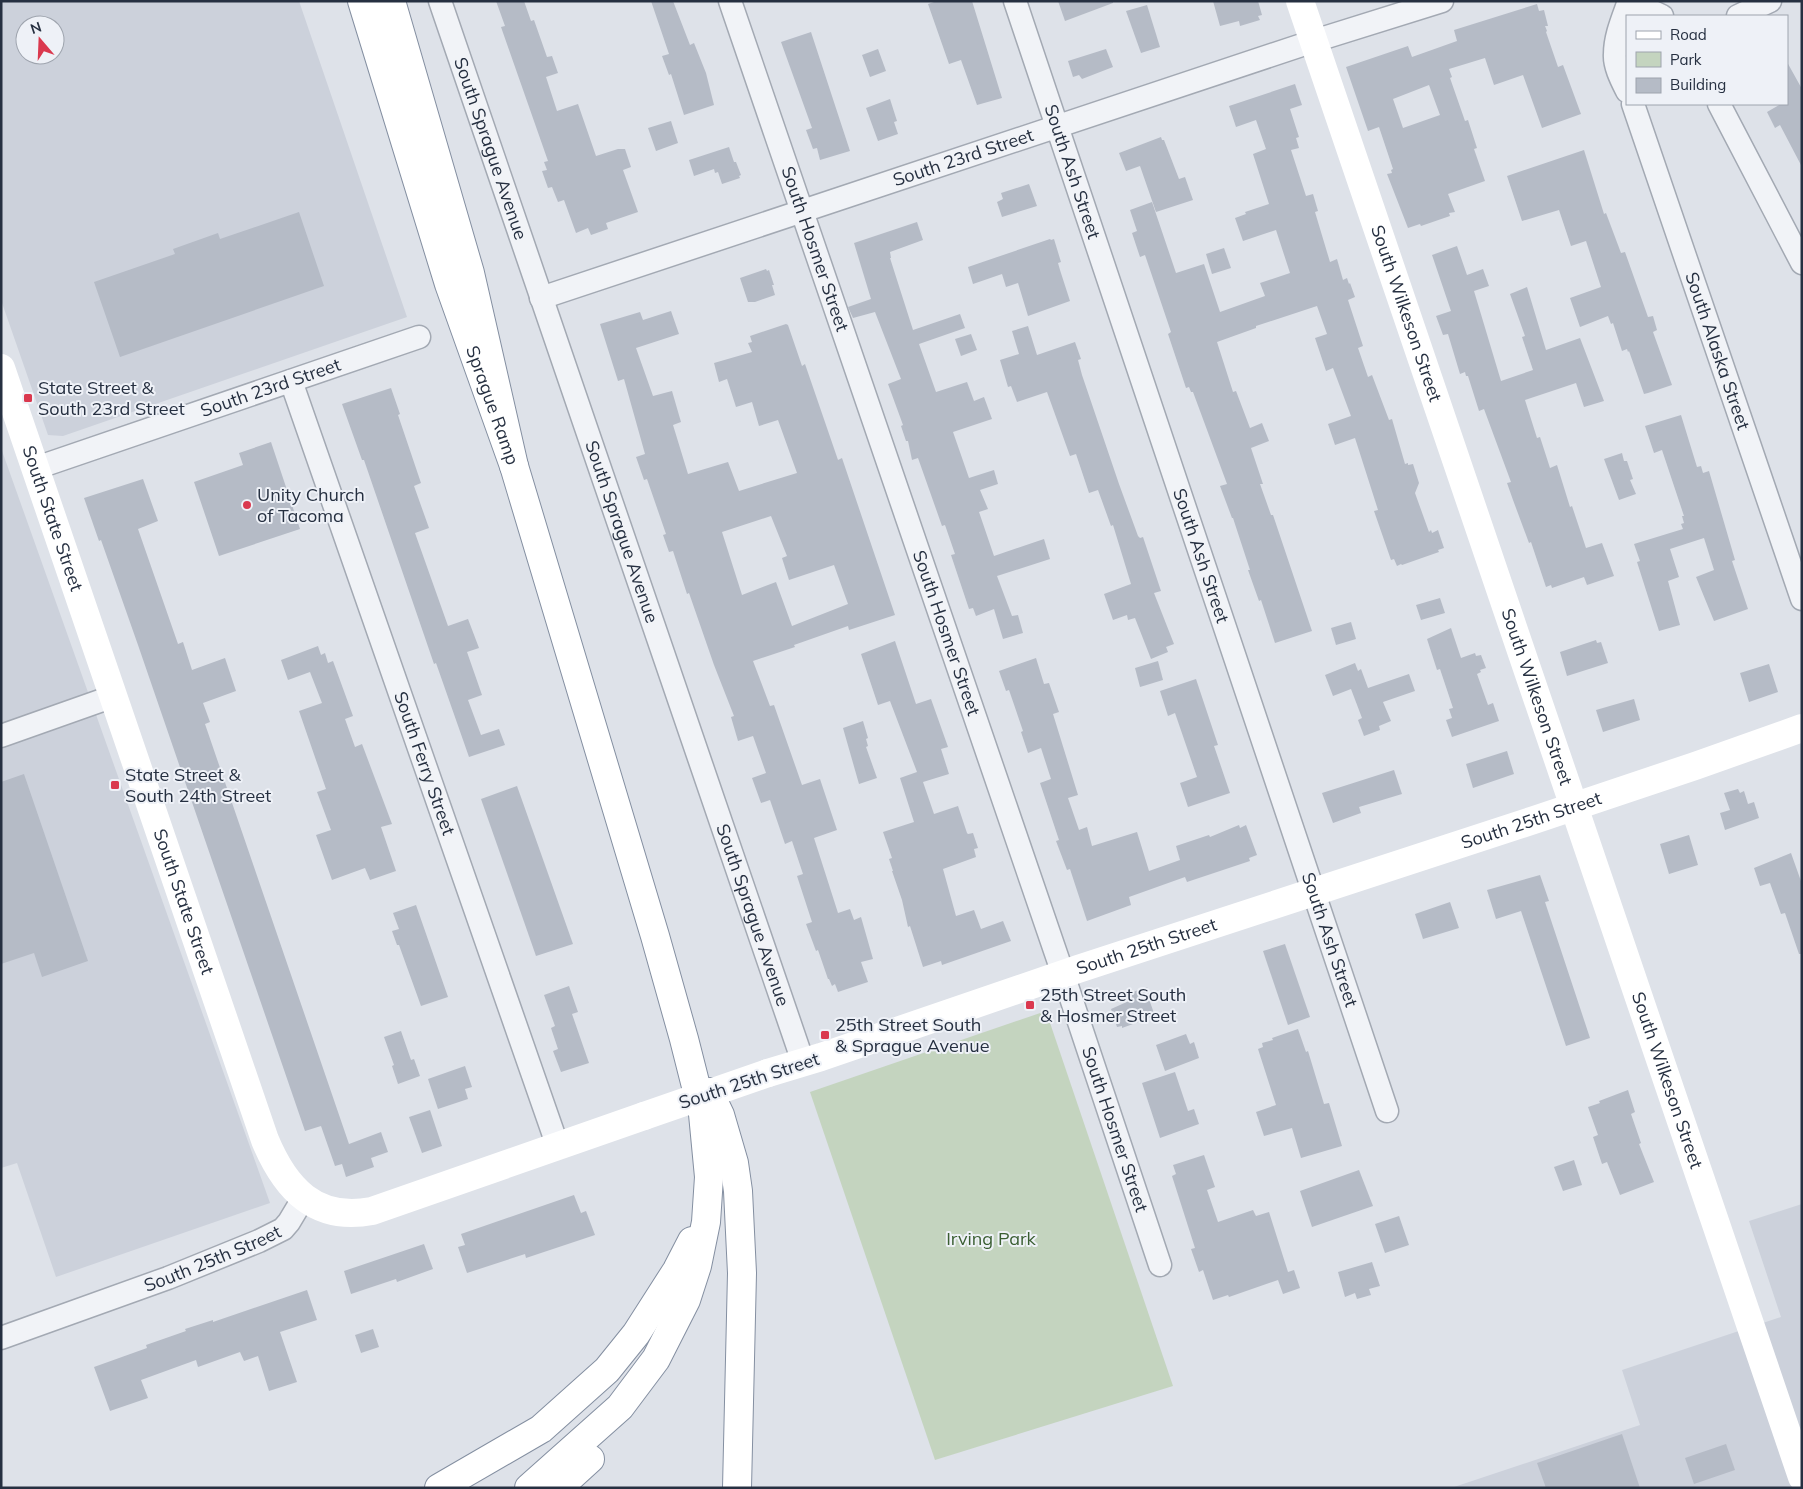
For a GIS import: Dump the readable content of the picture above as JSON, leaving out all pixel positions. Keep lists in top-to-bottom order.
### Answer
{
  "streets": {
    "main road": [
      "South Wilkeson Street",
      "Sprague Ramp",
      "South State Street",
      "South 25th Street"
    ],
    "street": [
      "South Sprague Avenue",
      "South 23rd Street",
      "South Ash Street",
      "South Hosmer Street",
      "South Alaska Street",
      "South Ferry Street"
    ]
  },
  "crossings": [
    ["South Sprague Avenue", "South 23rd Street"],
    ["South Sprague Avenue", "South 25th Street"],
    ["South 23rd Street", "South Ash Street"],
    ["South 23rd Street", "South Hosmer Street"],
    ["South 23rd Street", "South Wilkeson Street"],
    ["South 23rd Street", "South State Street"],
    ["South 23rd Street", "South Ferry Street"],
    ["South Ash Street", "South 25th Street"],
    ["South Hosmer Street", "South 25th Street"],
    ["South Wilkeson Street", "South 25th Street"],
    ["South State Street", "South 25th Street"],
    ["South Ferry Street", "South 25th Street"]
  ],
  "parks": ["Irving Park"],
  "places": {
    "transit": [
      "State Street & South 23rd Street",
      "State Street & South 24th Street",
      "25th Street South & Hosmer Street",
      "25th Street South & Sprague Avenue"
    ],
    "other": ["Unity Church of Tacoma"]
  },
  "legend": ["Road", "Park", "Building"],
  "north": "top"
}
